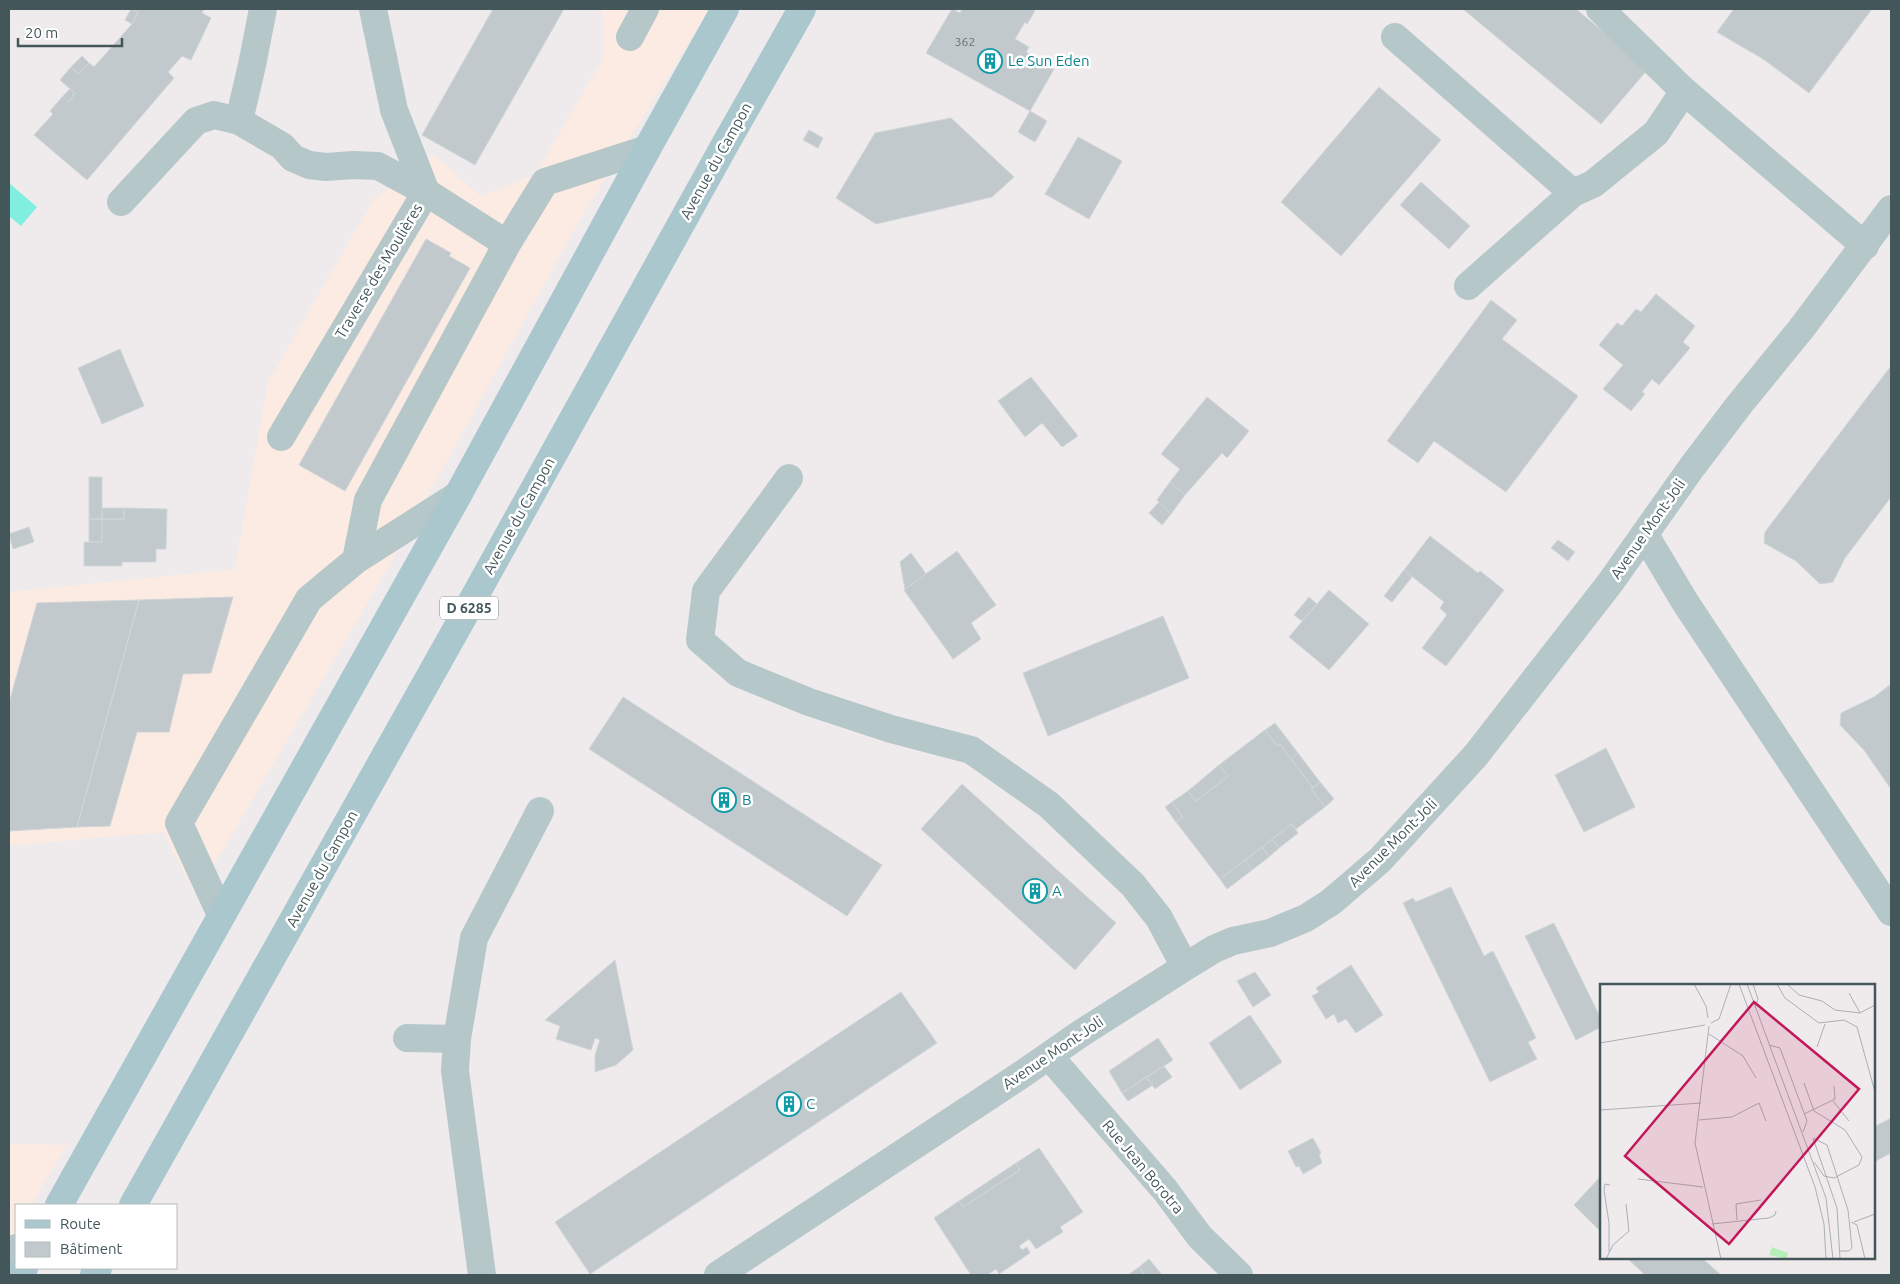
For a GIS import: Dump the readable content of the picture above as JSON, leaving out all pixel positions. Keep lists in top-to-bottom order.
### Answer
{
  "streets": {
    "main road": ["Avenue du Campon", "D 6285"],
    "street": ["Traverse des Moulières", "Avenue Mont-Joli", "Rue Jean Borotra"]
  },
  "crossings": [
    ["Avenue Mont-Joli", "Rue Jean Borotra"]
  ],
  "places": {
    "building": [
      "Le Sun Eden",
      "B",
      "A",
      "C"
    ]
  },
  "house_numbers": ["362"],
  "legend": ["Route", "Bâtiment"],
  "scale_bar": "20 m"
}
